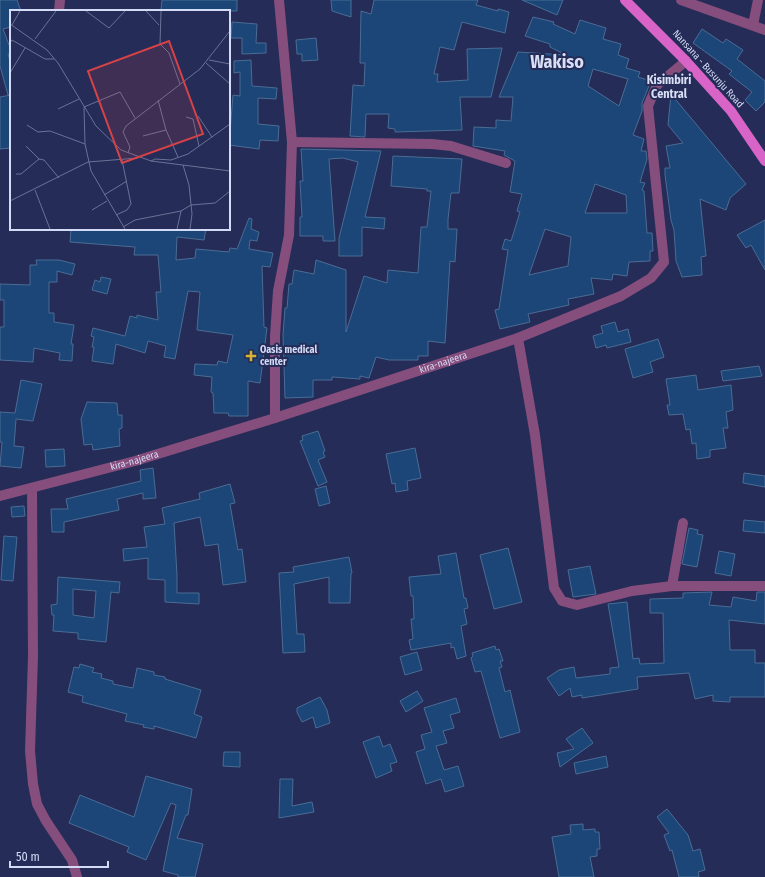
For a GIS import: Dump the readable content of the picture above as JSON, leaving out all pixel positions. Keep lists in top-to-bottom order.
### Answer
{
  "streets": {
    "main road": ["Nansana - Busunju Road"],
    "street": ["kira-najeera"]
  },
  "crossings": [
    ["Nansana - Busunju Road", "kira-najeera"]
  ],
  "districts": ["Wakiso", "Kisimbiri Central"],
  "places": {
    "health": ["Oasis medical center"]
  },
  "scale_bar": "50 m"
}
